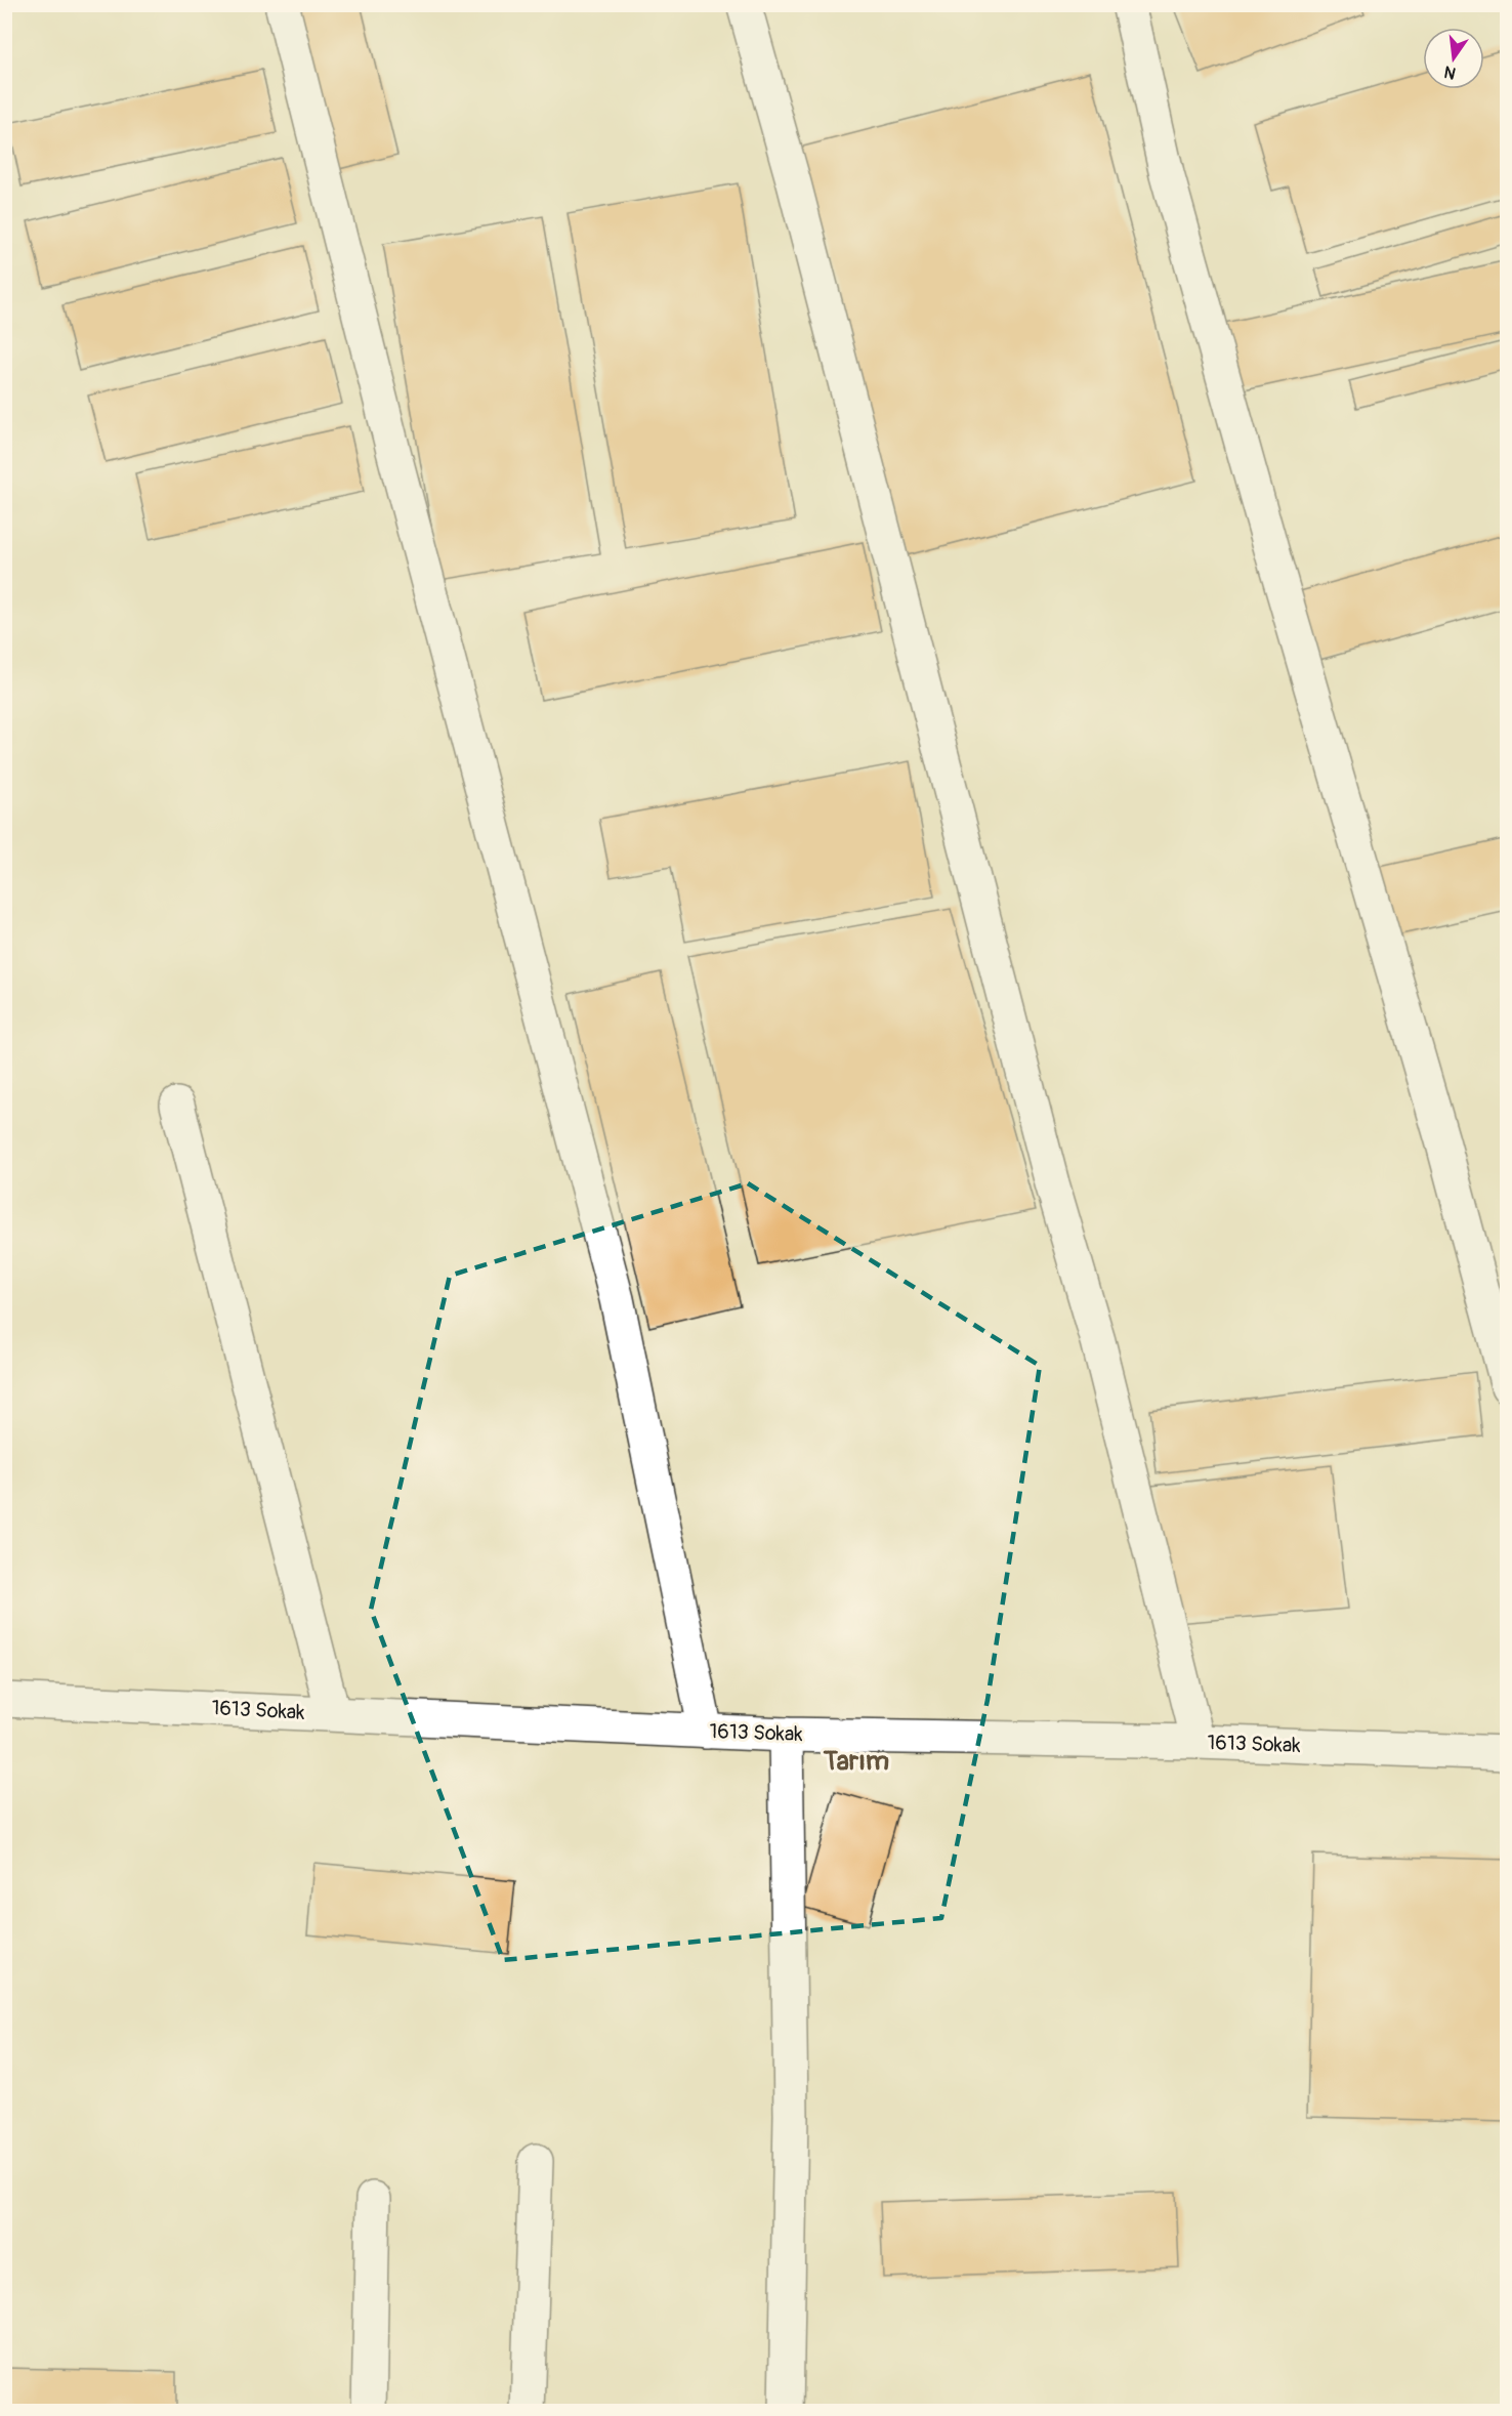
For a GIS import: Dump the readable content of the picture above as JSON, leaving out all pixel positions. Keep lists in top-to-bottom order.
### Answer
{
  "streets": {
    "street": ["1613 Sokak"]
  },
  "districts": ["Tarım"],
  "north": "bottom"
}
